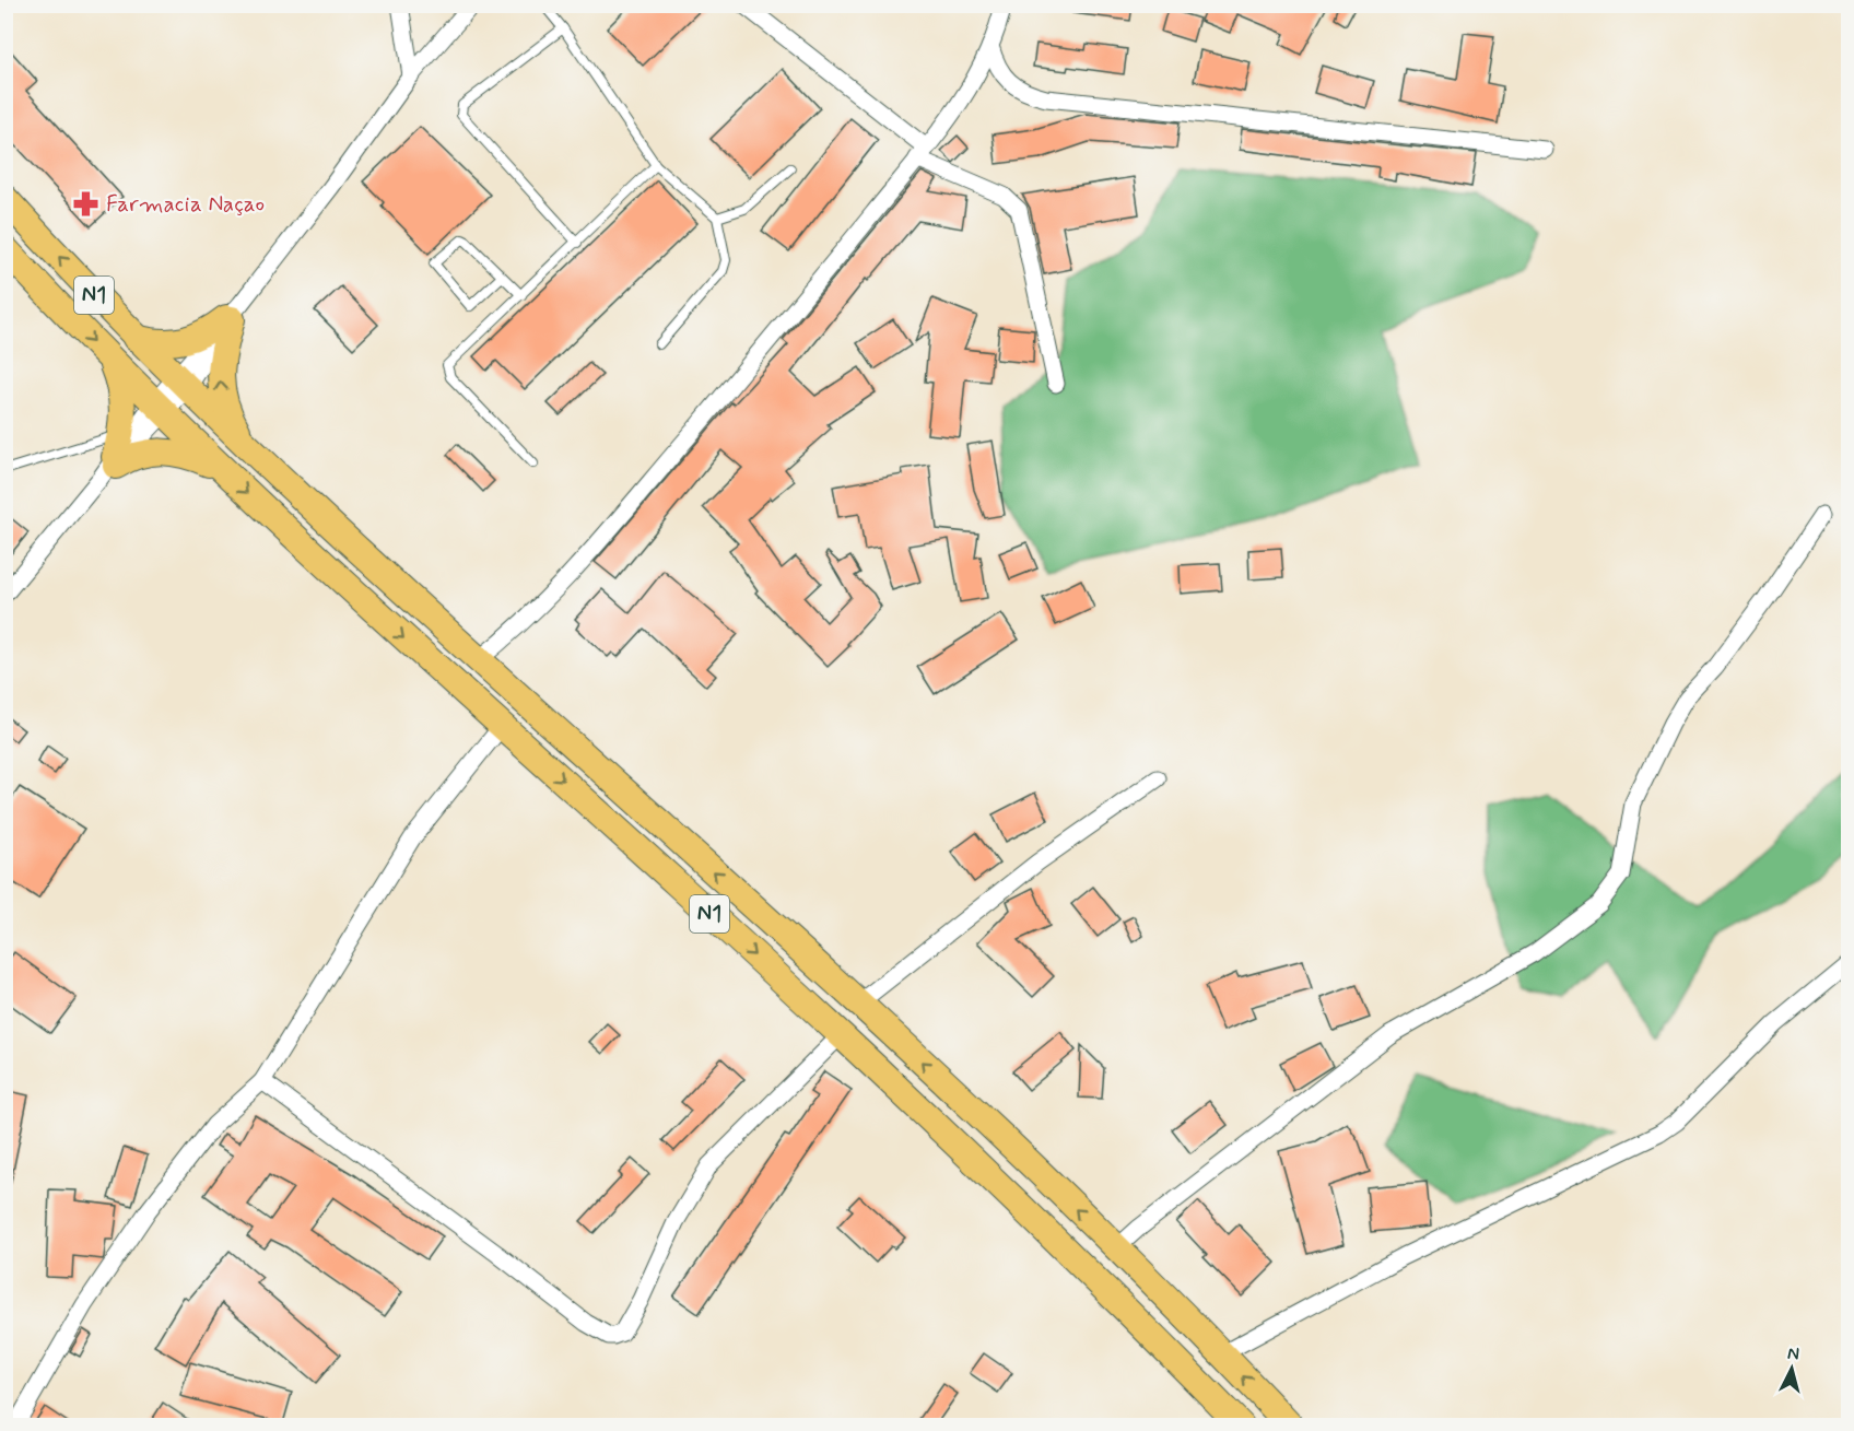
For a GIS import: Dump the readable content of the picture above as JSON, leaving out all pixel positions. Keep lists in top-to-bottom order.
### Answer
{
  "streets": {
    "main road": ["N1"]
  },
  "places": {
    "pharmacy": ["Farmacia Naçao"]
  },
  "north": "top"
}
